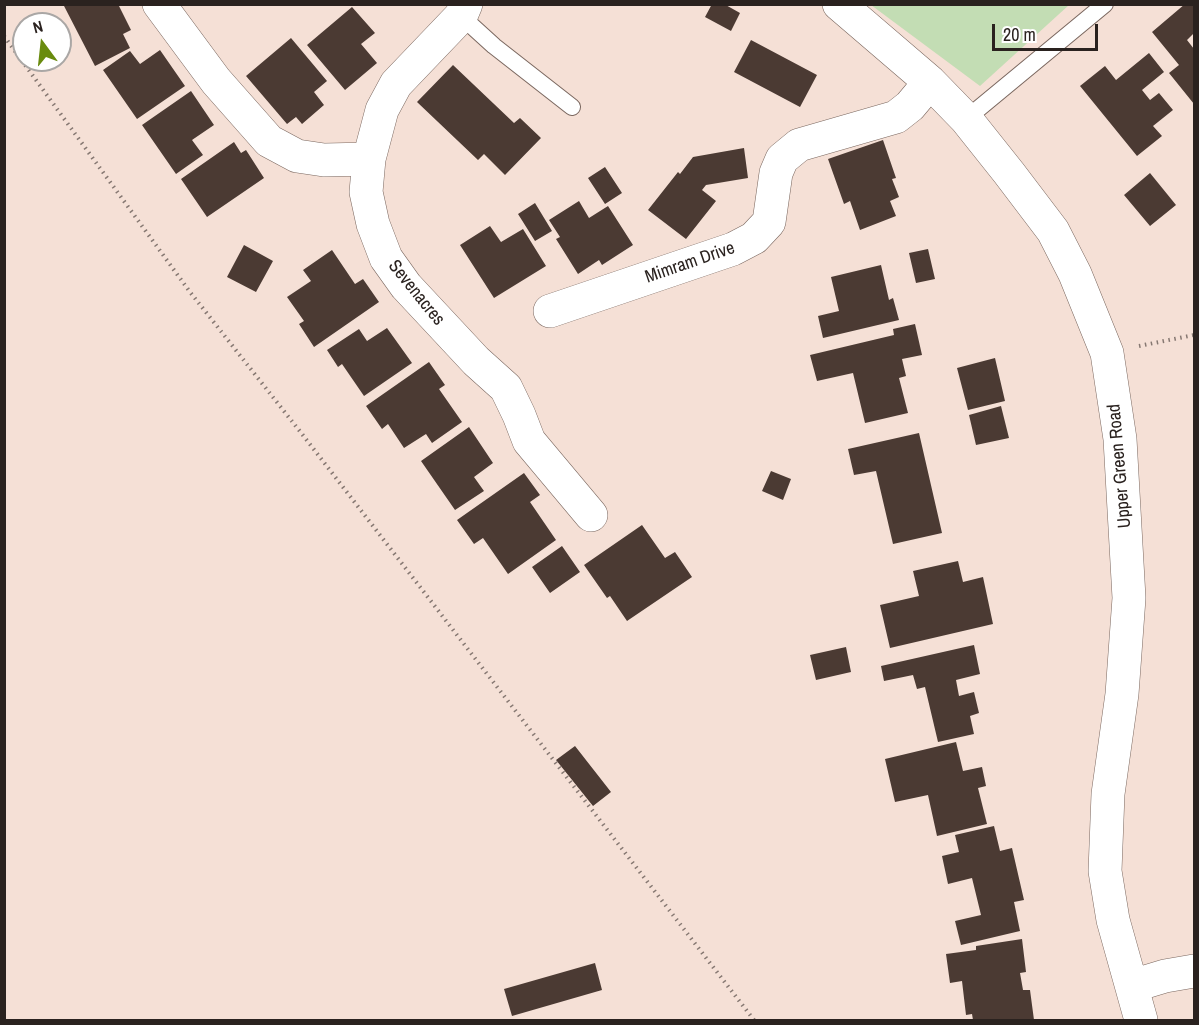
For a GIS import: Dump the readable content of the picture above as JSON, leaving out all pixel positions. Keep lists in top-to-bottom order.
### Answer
{
  "streets": {
    "street": ["Mimram Drive", "Sevenacres", "Upper Green Road"]
  },
  "crossings": [
    ["Mimram Drive", "Upper Green Road"]
  ],
  "scale_bar": "20 m",
  "north": "top"
}
